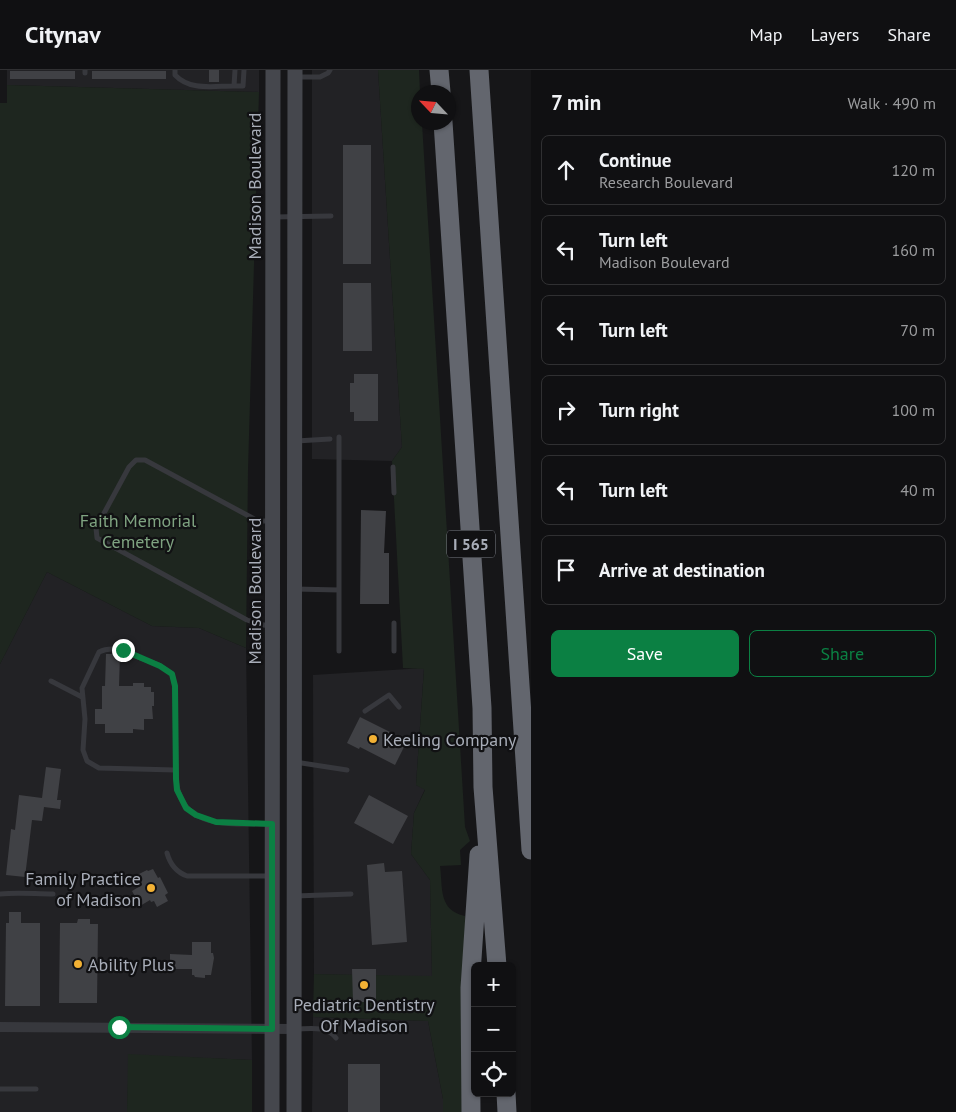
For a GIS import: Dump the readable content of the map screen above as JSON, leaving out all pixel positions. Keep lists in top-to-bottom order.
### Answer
{
  "streets": {
    "highway": ["I 565"],
    "main road": ["Madison Boulevard"]
  },
  "parks": ["Faith Memorial Cemetery"],
  "places": [
    "Keeling Company",
    "Family Practice of Madison",
    "Ability Plus",
    "Pediatric Dentistry Of Madison"
  ],
  "north": "top left",
  "page": {
    "header": "Citynav",
    "nav": ["Map", "Layers", "Share"],
    "heading": ["7 min", "Walk · 490 m"],
    "list": [
      ["Continue", "Research Boulevard", "120 m"],
      ["Turn left", "Madison Boulevard", "160 m"],
      ["Turn left", "70 m"],
      ["Turn right", "100 m"],
      ["Turn left", "40 m"],
      "Arrive at destination"
    ],
    "buttons": ["Save", "Share"],
    "map_buttons": ["+", "−"]
  }
}
